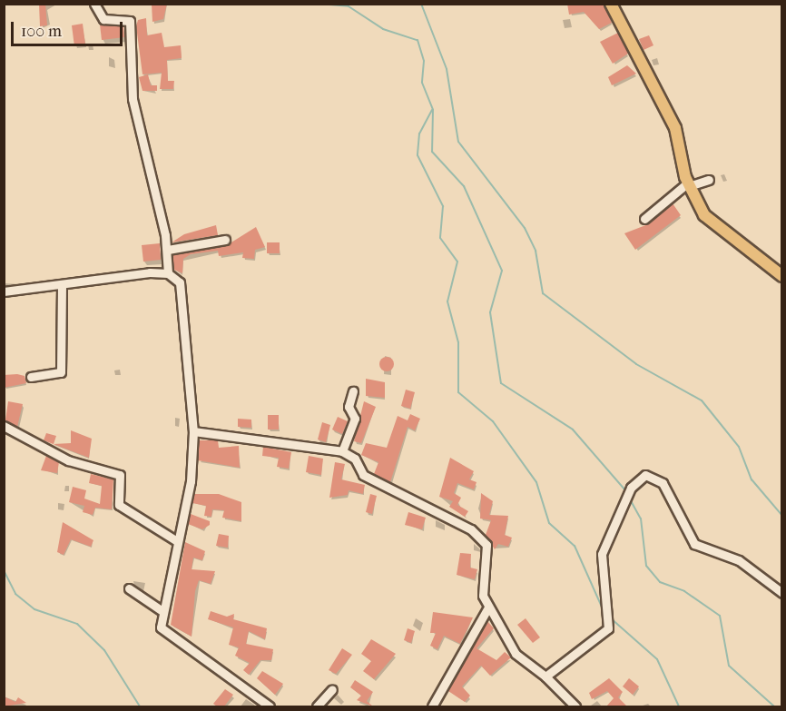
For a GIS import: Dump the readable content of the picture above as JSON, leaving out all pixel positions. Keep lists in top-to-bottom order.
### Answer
{
  "scale_bar": "100 m"
}
